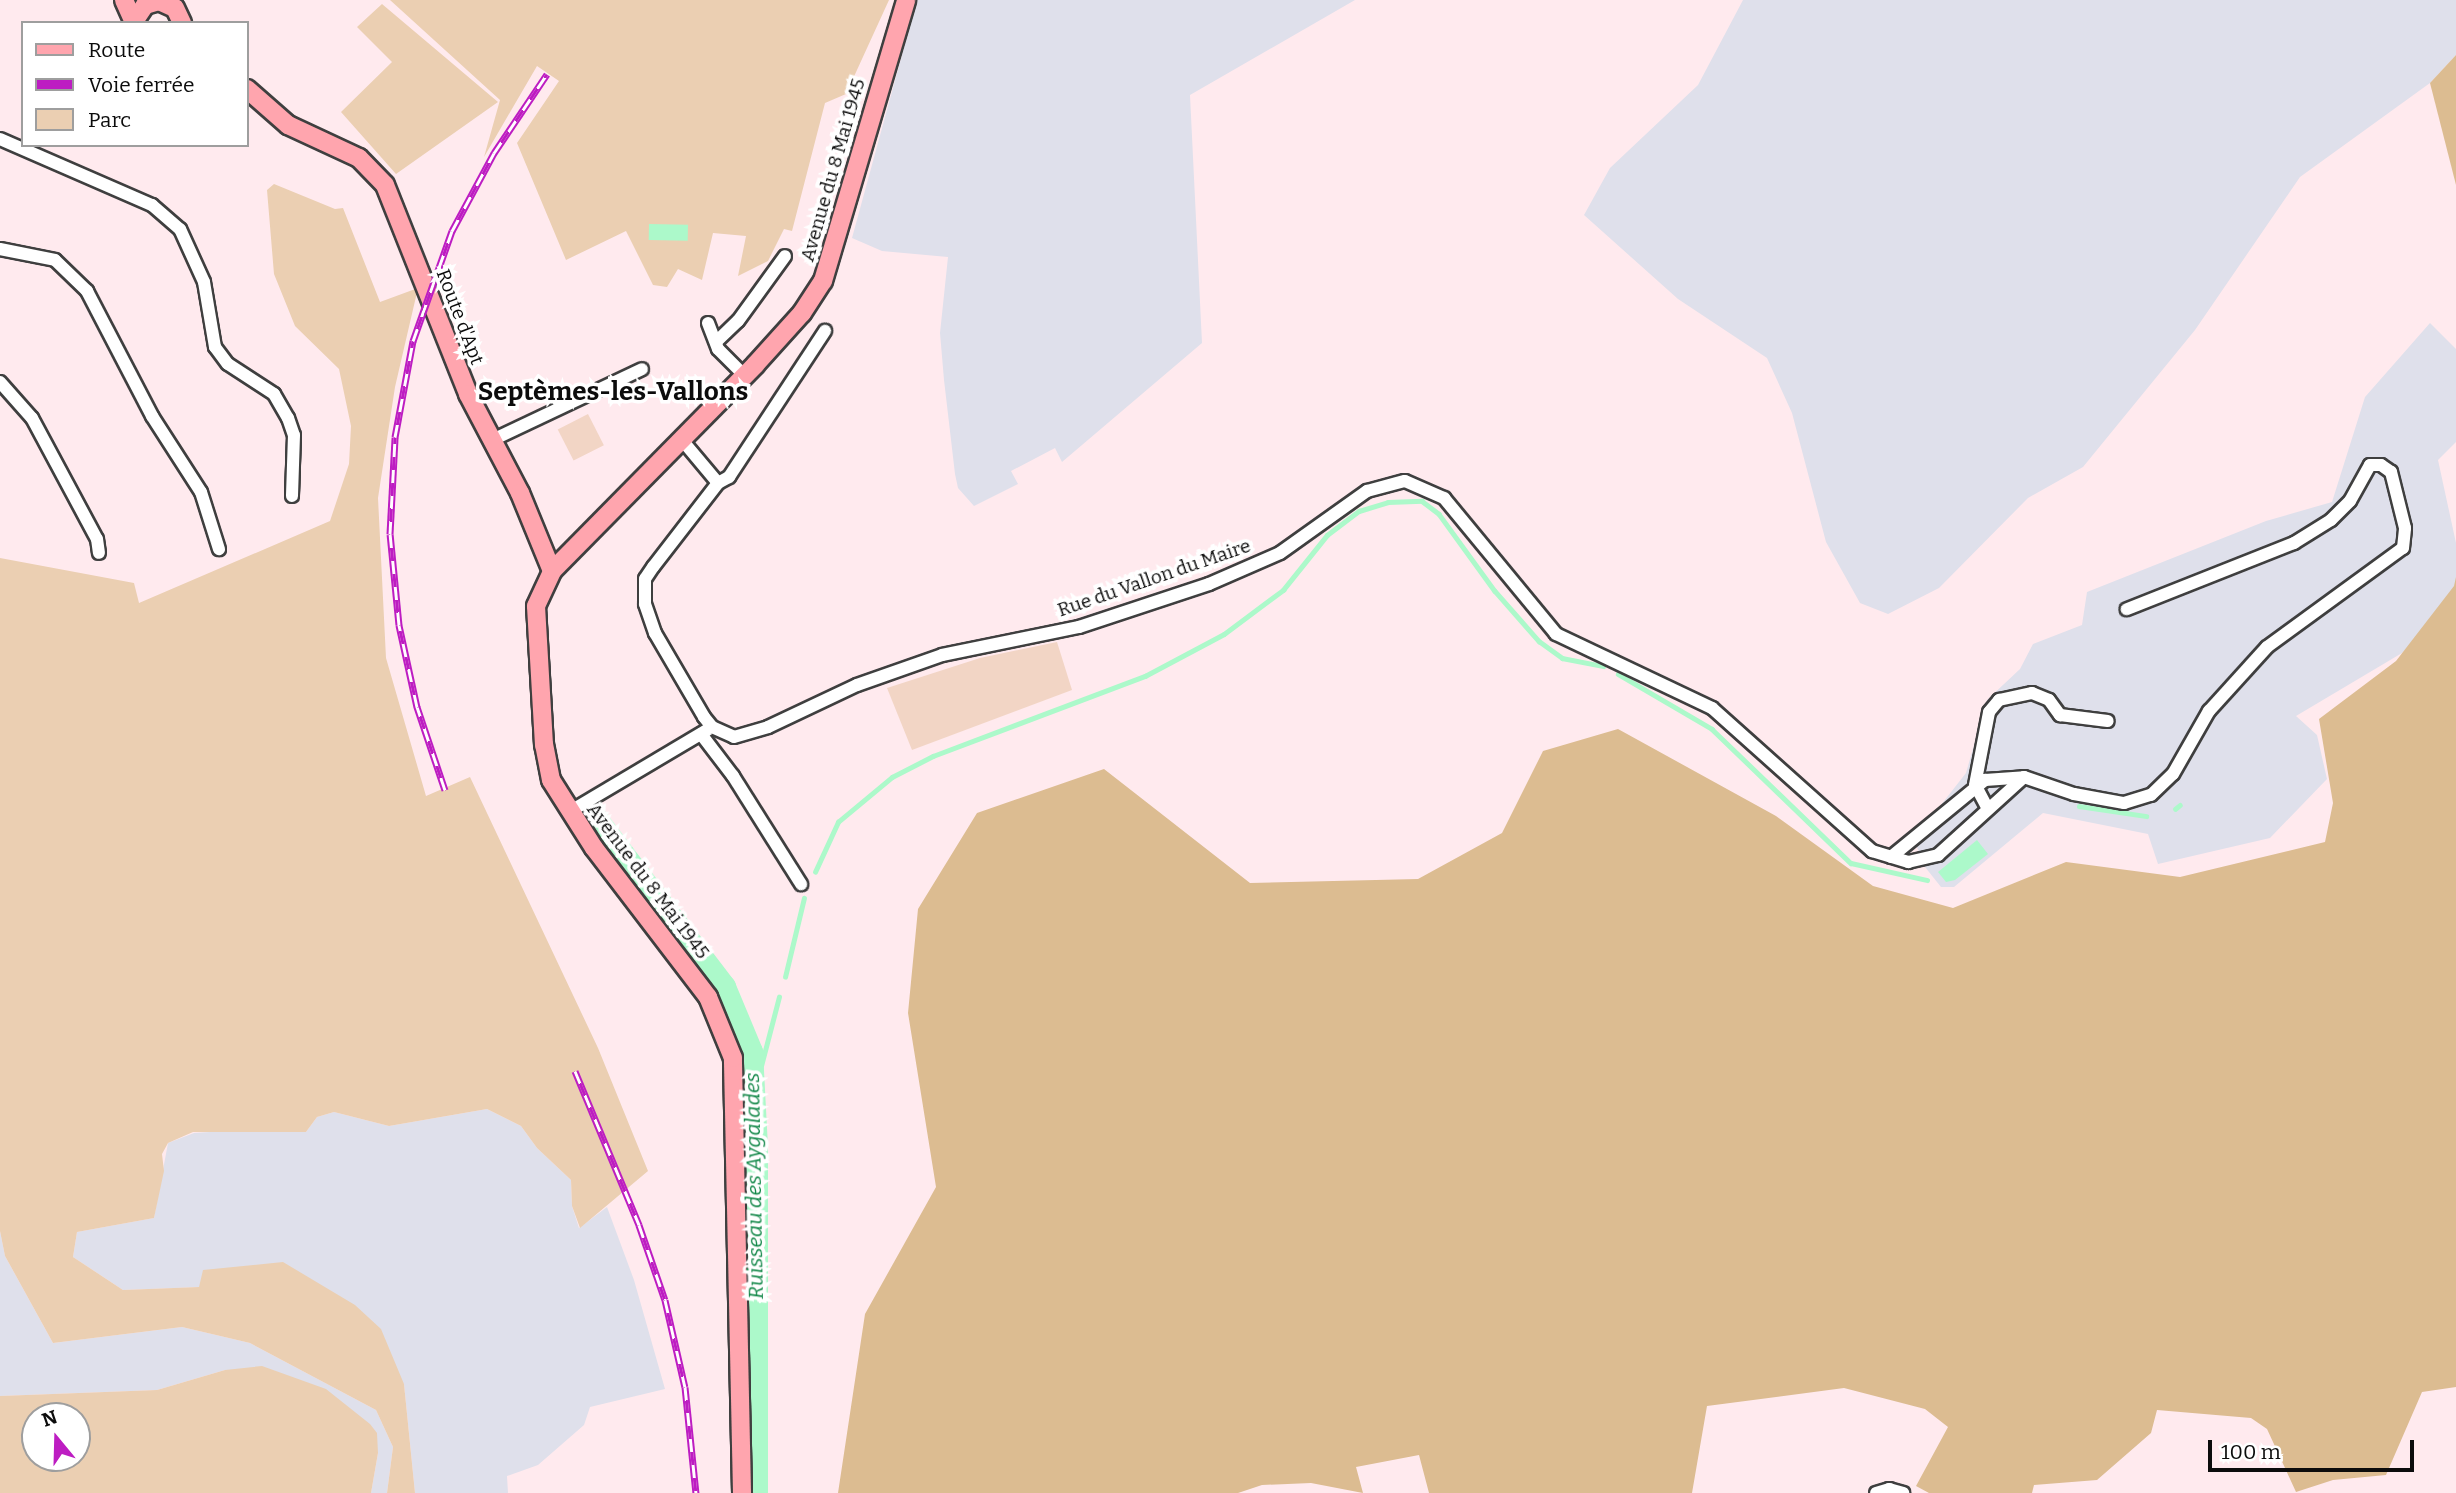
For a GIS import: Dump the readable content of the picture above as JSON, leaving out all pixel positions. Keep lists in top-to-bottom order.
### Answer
{
  "streets": {
    "main road": ["Avenue du 8 Mai 1945", "Route d'Apt"],
    "street": ["Rue du Vallon du Maire"]
  },
  "crossings": [
    ["Avenue du 8 Mai 1945", "Route d'Apt"]
  ],
  "districts": ["Septèmes-les-Vallons"],
  "water": ["Ruisseau des Aygalades"],
  "legend": ["Route", "Voie ferrée", "Parc"],
  "scale_bar": "100 m",
  "north": "top"
}
